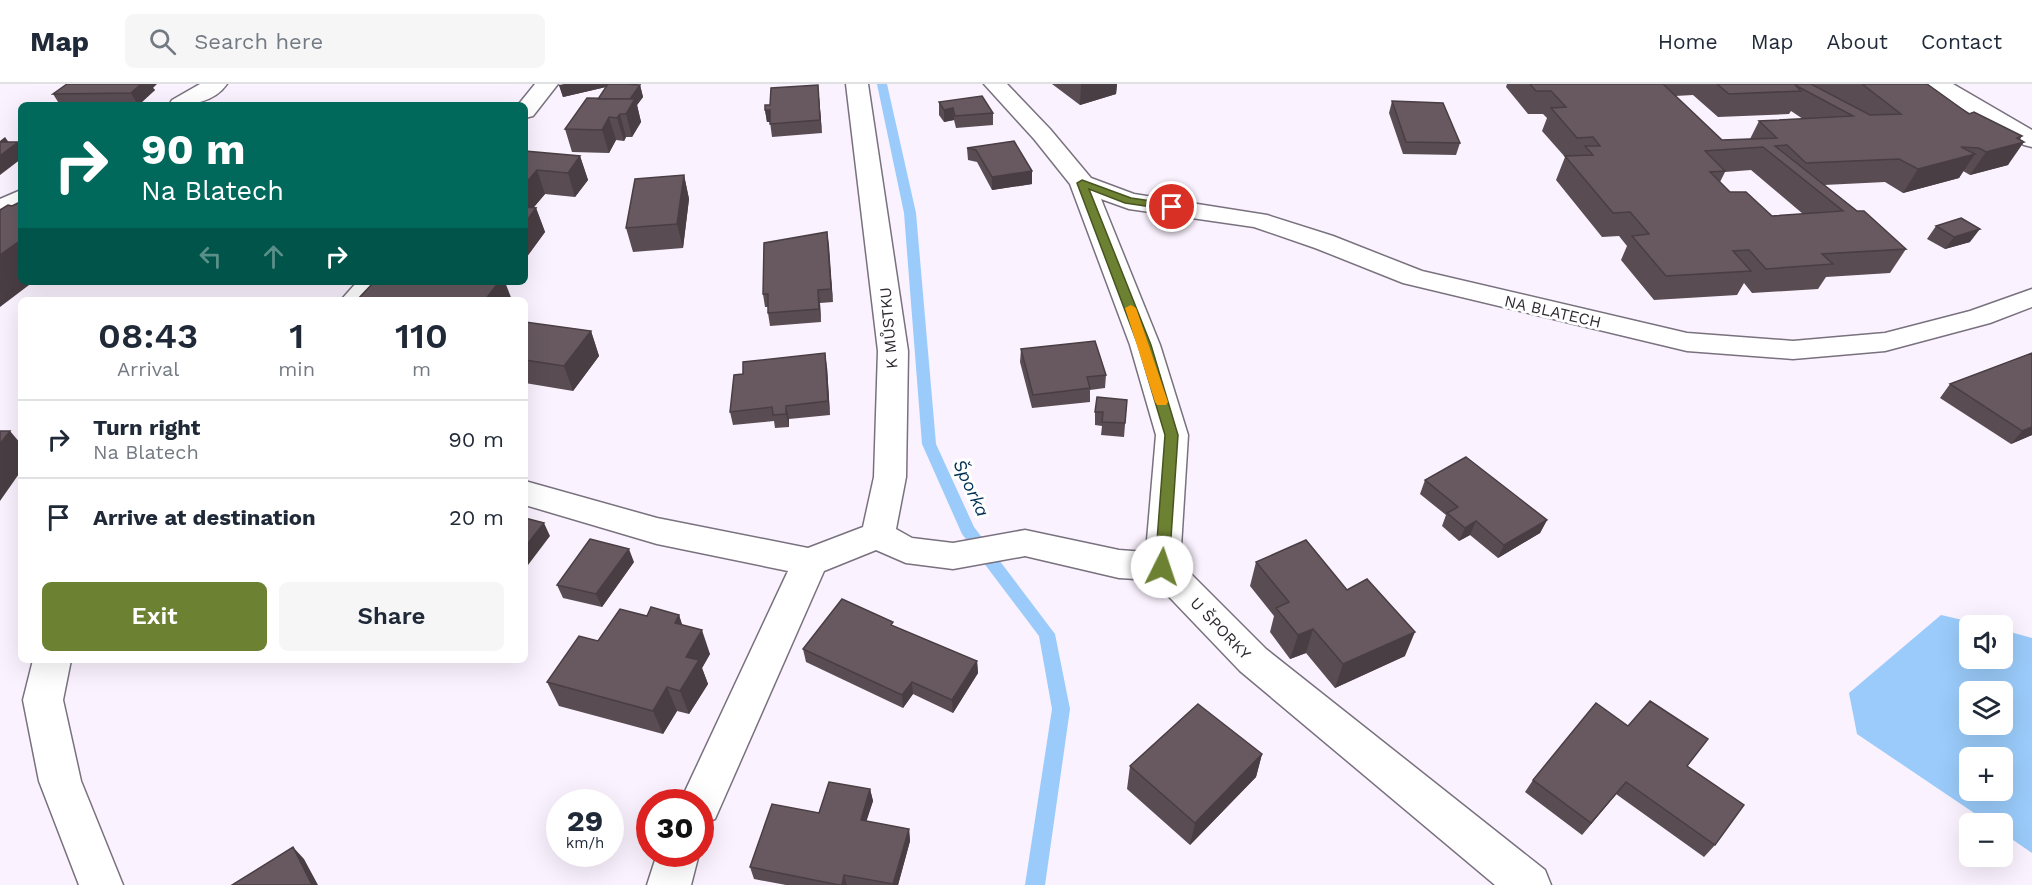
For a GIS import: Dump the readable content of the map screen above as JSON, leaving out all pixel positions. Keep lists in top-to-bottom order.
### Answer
{
  "streets": {
    "street": ["NA BLATECH", "K MŮSTKU", "U ŠPORKY"]
  },
  "water": ["Šporka"],
  "page": {
    "header": "Map",
    "search": "Search here",
    "nav": [
      "Home",
      "Map",
      "About",
      "Contact"
    ],
    "turn": ["90 m", "Na Blatech"],
    "eta": [
      "08:43",
      "Arrival",
      "1",
      "min",
      "110",
      "m"
    ],
    "list": [
      {
        "name": "Turn right",
        "note": "Na Blatech",
        "value": "90 m"
      },
      {
        "name": "Arrive at destination",
        "value": "20 m"
      }
    ],
    "buttons": ["Exit", "Share"],
    "map_buttons": ["+", "−"],
    "speed": "29 km/h",
    "limit": "30"
  }
}
